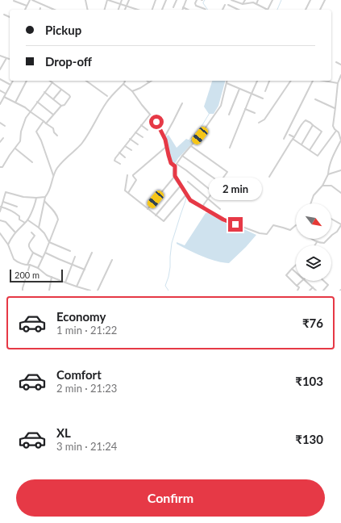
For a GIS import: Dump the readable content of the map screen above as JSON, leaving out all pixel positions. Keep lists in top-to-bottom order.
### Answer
{
  "scale_bar": "200 m",
  "north": "bottom right",
  "page": {
    "banner": ["Pickup", "Drop-off"],
    "bubble": "2 min",
    "scale": "200 m",
    "list": [
      {
        "name": "Economy",
        "note": "1 min · 21:22",
        "value": "₹76"
      },
      {
        "name": "Comfort",
        "note": "2 min · 21:23",
        "value": "₹103"
      },
      {
        "name": "XL",
        "note": "3 min · 21:24",
        "value": "₹130"
      }
    ],
    "buttons": "Confirm"
  }
}
